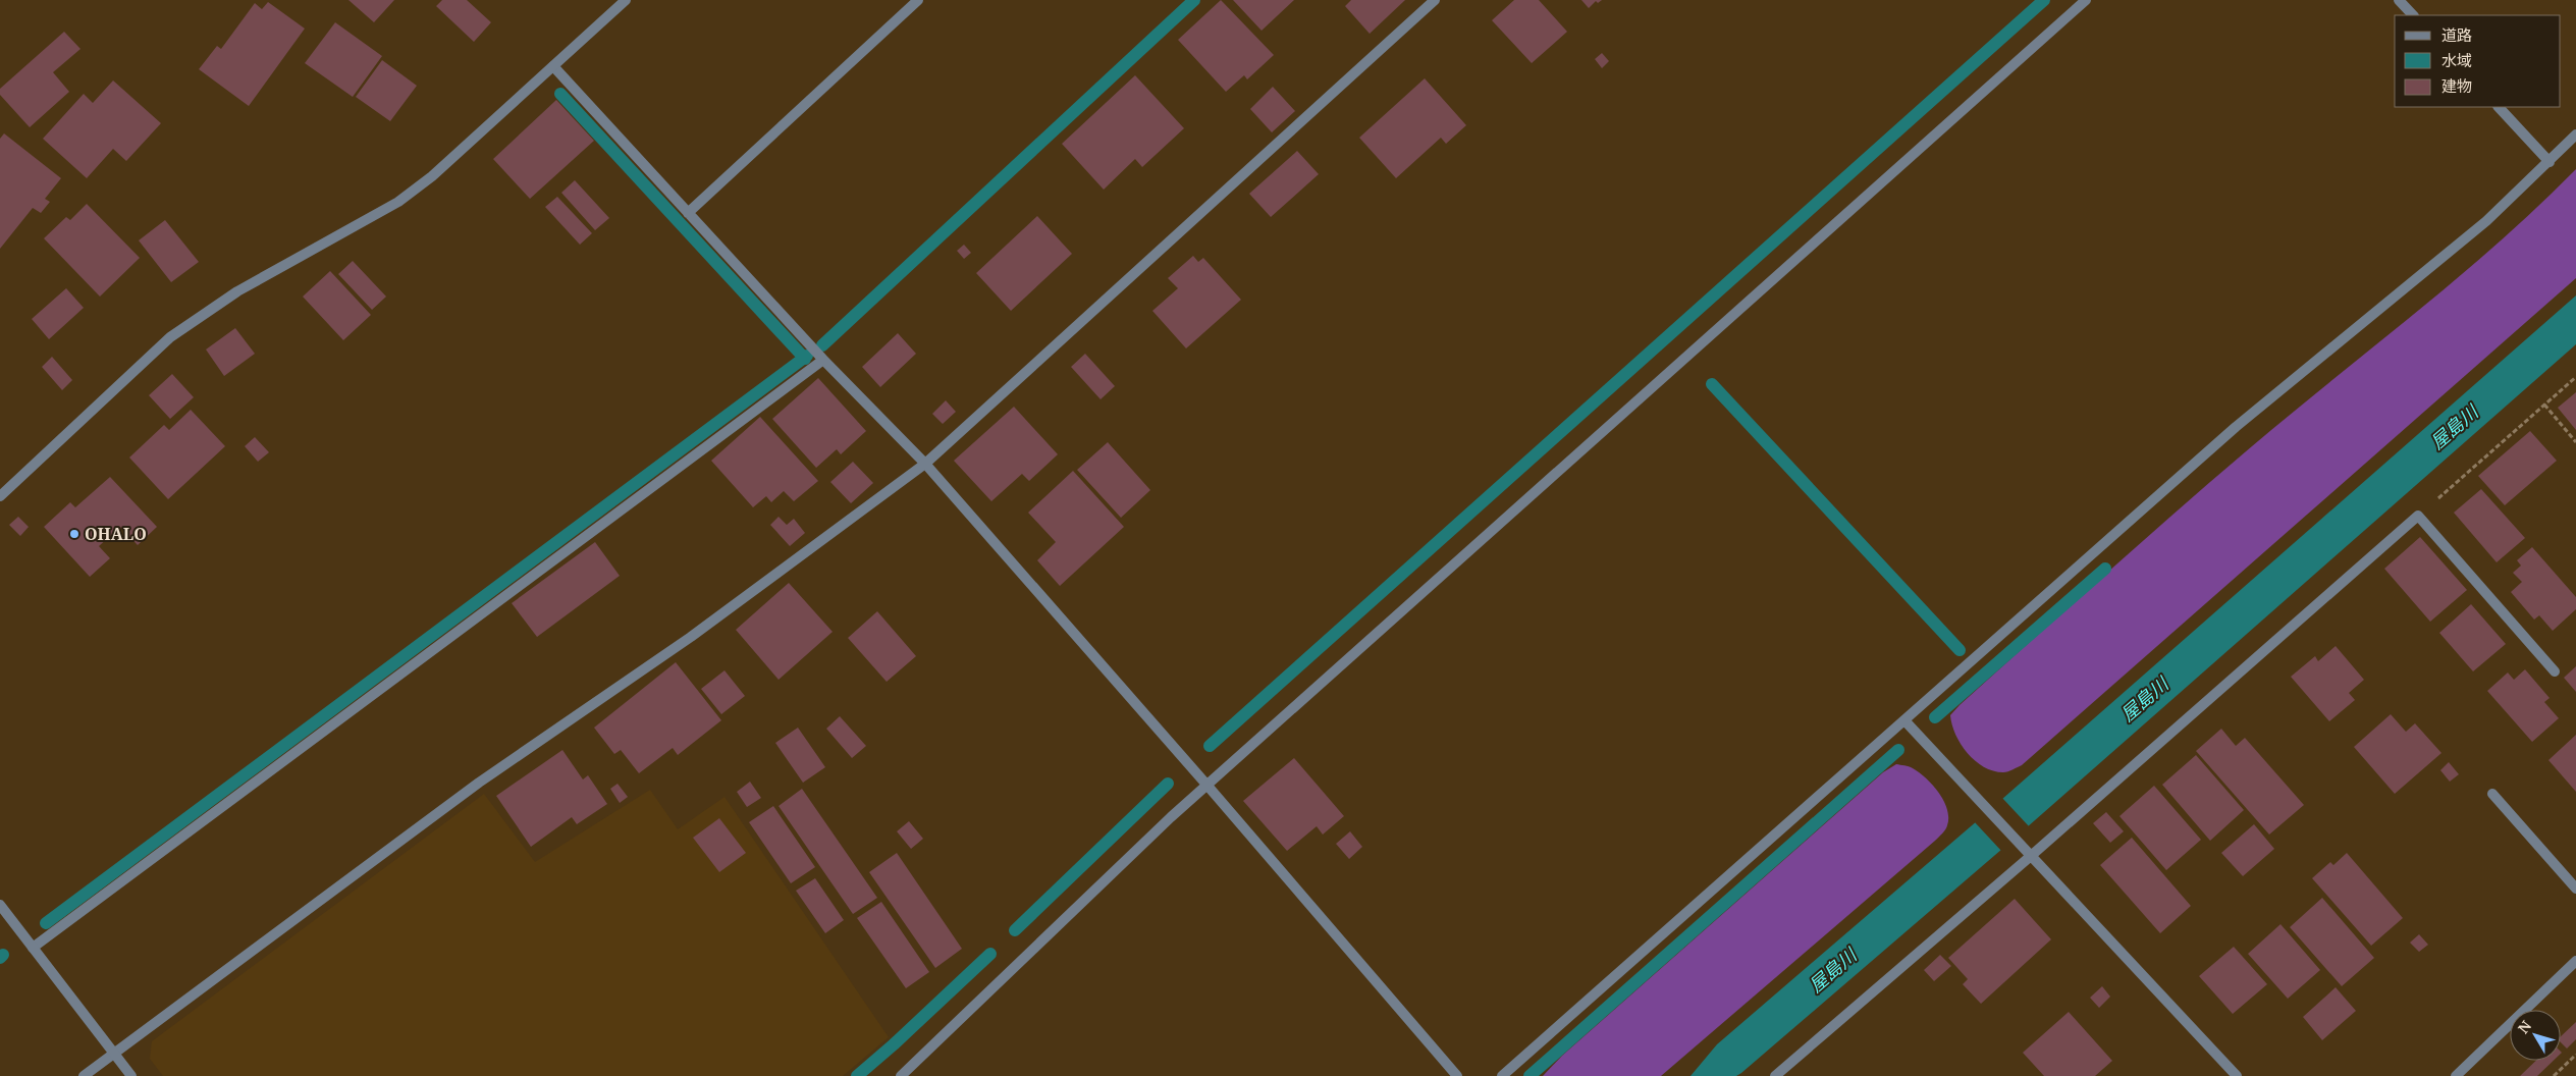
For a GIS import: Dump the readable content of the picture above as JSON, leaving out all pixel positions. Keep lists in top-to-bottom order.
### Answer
{
  "water": ["屋島川"],
  "places": ["OHALO"],
  "legend": ["道路", "水域", "建物"],
  "north": "top left"
}
